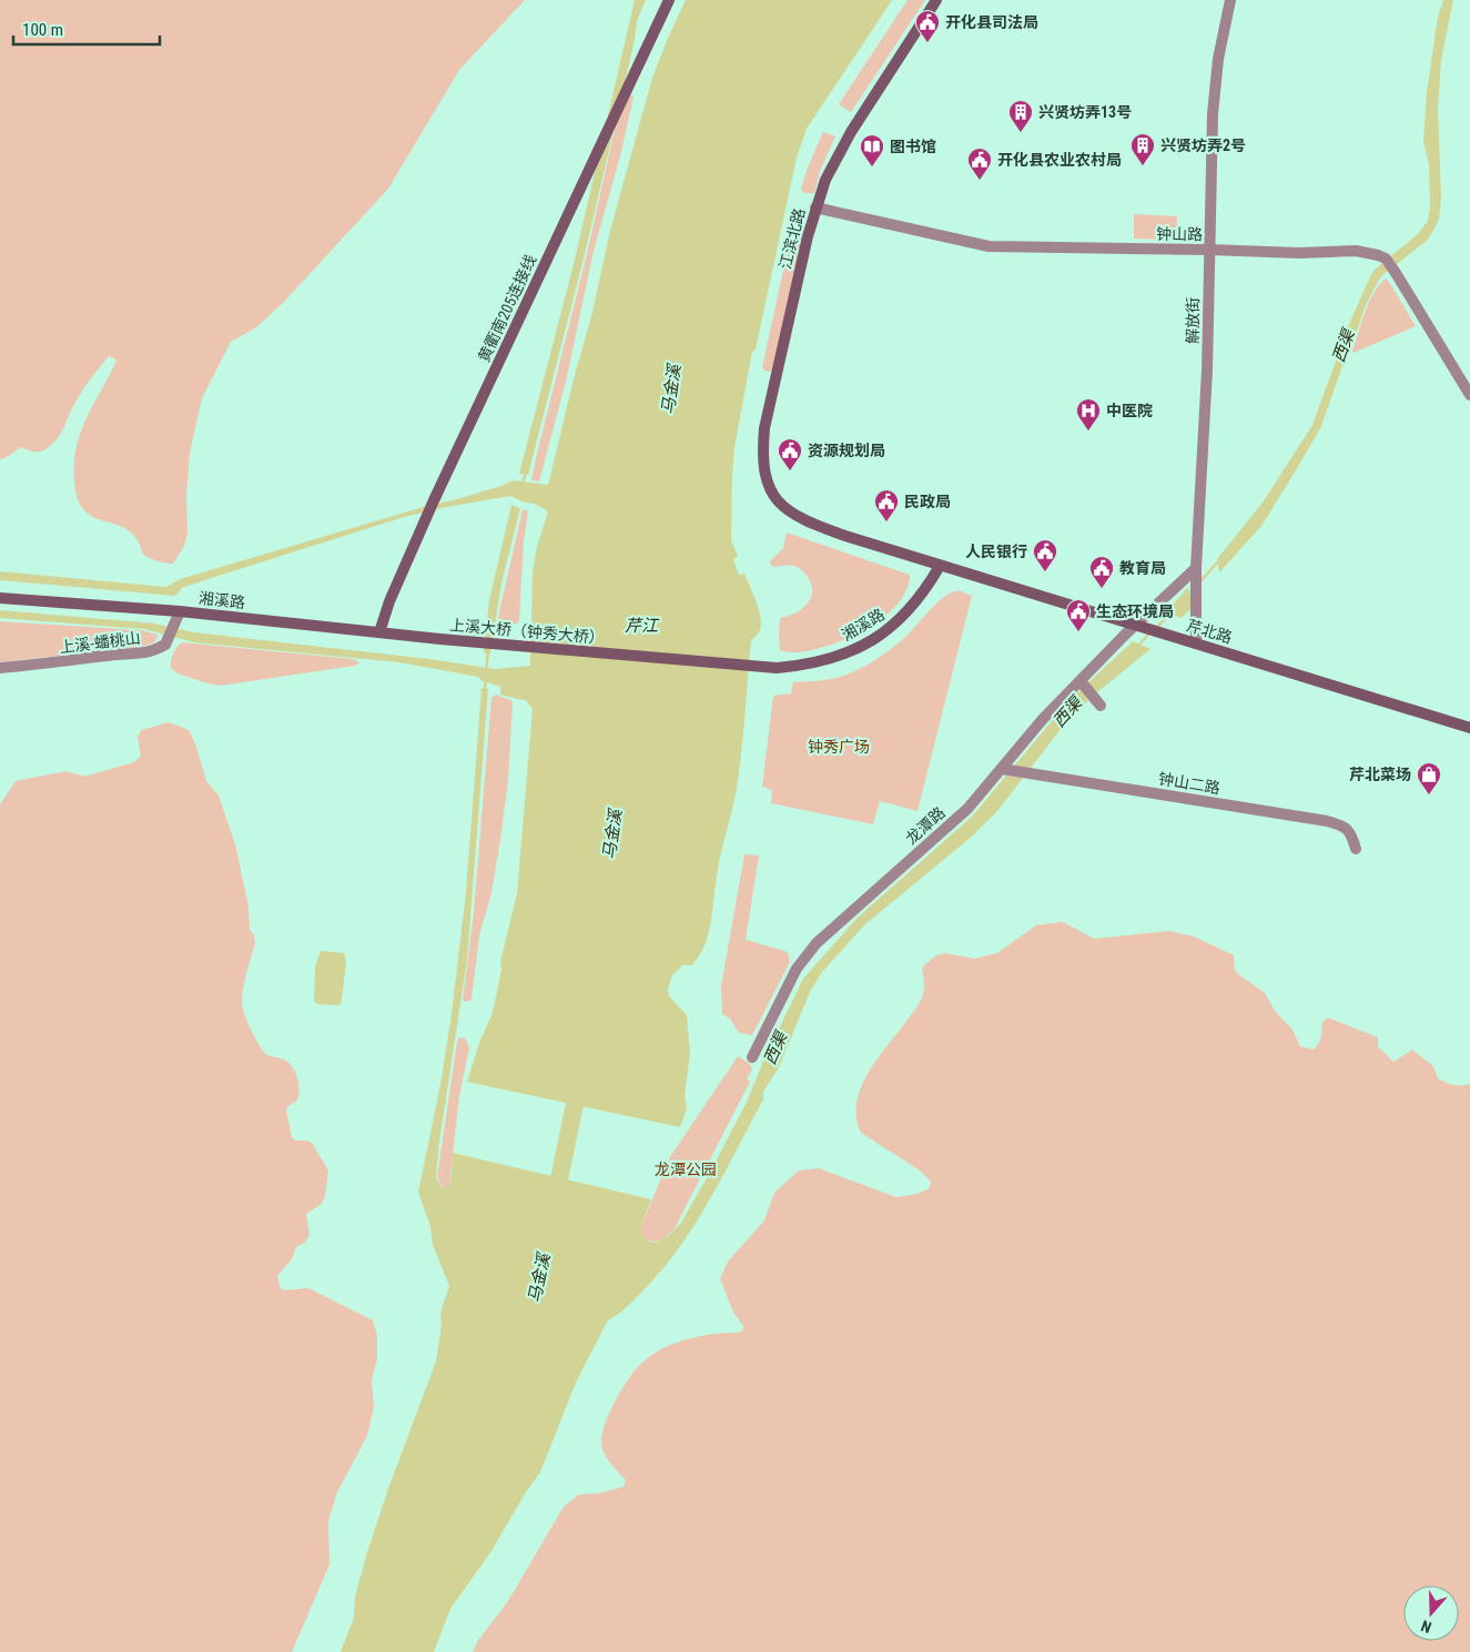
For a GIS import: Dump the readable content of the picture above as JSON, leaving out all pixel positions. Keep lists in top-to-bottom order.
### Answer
{
  "streets": {
    "main road": [
      "江滨北路",
      "黄衢南205连接线",
      "湘溪路",
      "上溪大桥（钟秀大桥）",
      "芹北路"
    ],
    "street": [
      "钟山路",
      "解放街",
      "上溪-蟠桃山",
      "钟山二路",
      "龙潭路"
    ]
  },
  "crossings": [
    ["钟山路", "江滨北路"],
    ["钟山路", "解放街"],
    ["江滨北路", "芹北路"],
    ["黄衢南205连接线", "湘溪路"],
    ["解放街", "芹北路"],
    ["解放街", "龙潭路"],
    ["湘溪路", "上溪大桥（钟秀大桥）"],
    ["湘溪路", "芹北路"],
    ["湘溪路", "上溪-蟠桃山"],
    ["芹北路", "龙潭路"],
    ["钟山二路", "龙潭路"]
  ],
  "water": ["西渠", "马金溪", "芹江"],
  "parks": ["钟秀广场", "龙潭公园"],
  "places": {
    "public building": [
      "开化县司法局",
      "开化县农业农村局",
      "资源规划局",
      "民政局",
      "人民银行",
      "教育局",
      "生态环境局"
    ],
    "building": ["兴贤坊弄13号", "兴贤坊弄2号"],
    "library": ["图书馆"],
    "hospital": ["中医院"],
    "shop": ["芹北菜场"]
  },
  "scale_bar": "100 m",
  "north": "bottom"
}
